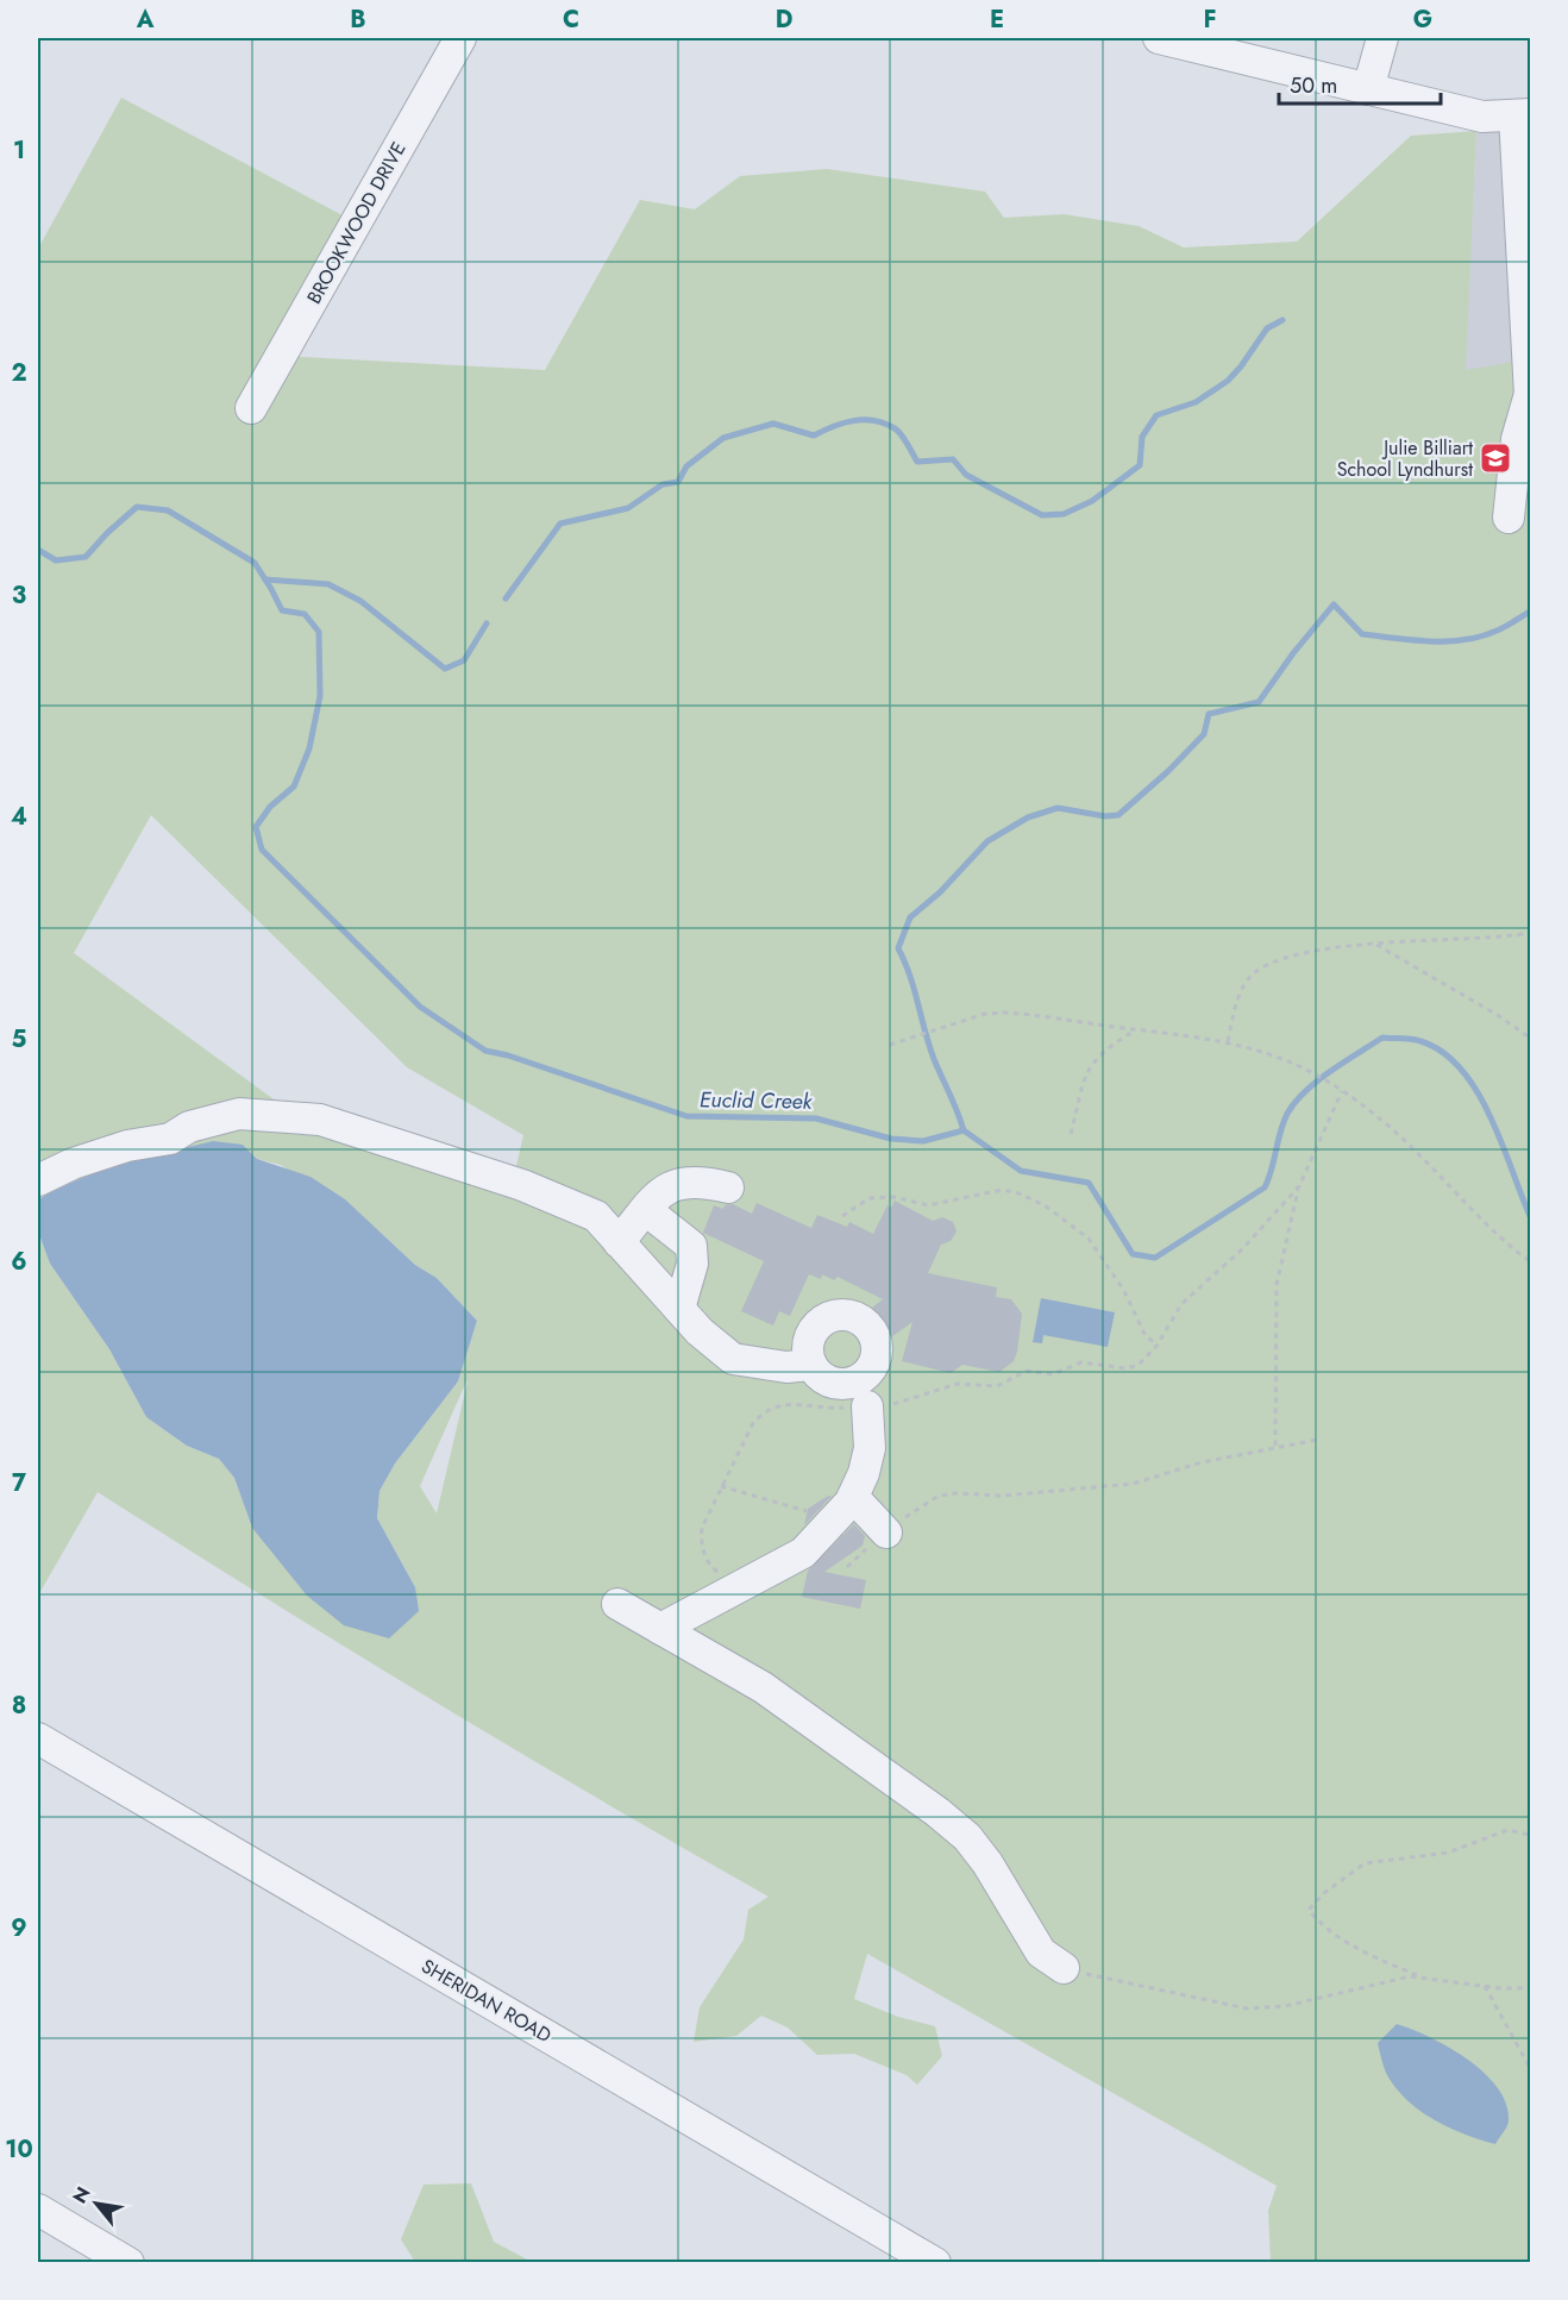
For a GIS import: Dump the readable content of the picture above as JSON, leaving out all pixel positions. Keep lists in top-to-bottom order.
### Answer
{
  "streets": {
    "street": ["BROOKWOOD DRIVE", "SHERIDAN ROAD"]
  },
  "water": ["Euclid Creek"],
  "places": {
    "school or university": ["Julie Billiart School Lyndhurst"]
  },
  "scale_bar": "50 m",
  "north": "top left",
  "grid": {
    "columns": [
      "A",
      "B",
      "C",
      "D",
      "E",
      "F",
      "G"
    ],
    "rows": [
      "1",
      "2",
      "3",
      "4",
      "5",
      "6",
      "7",
      "8",
      "9",
      "10"
    ]
  }
}
